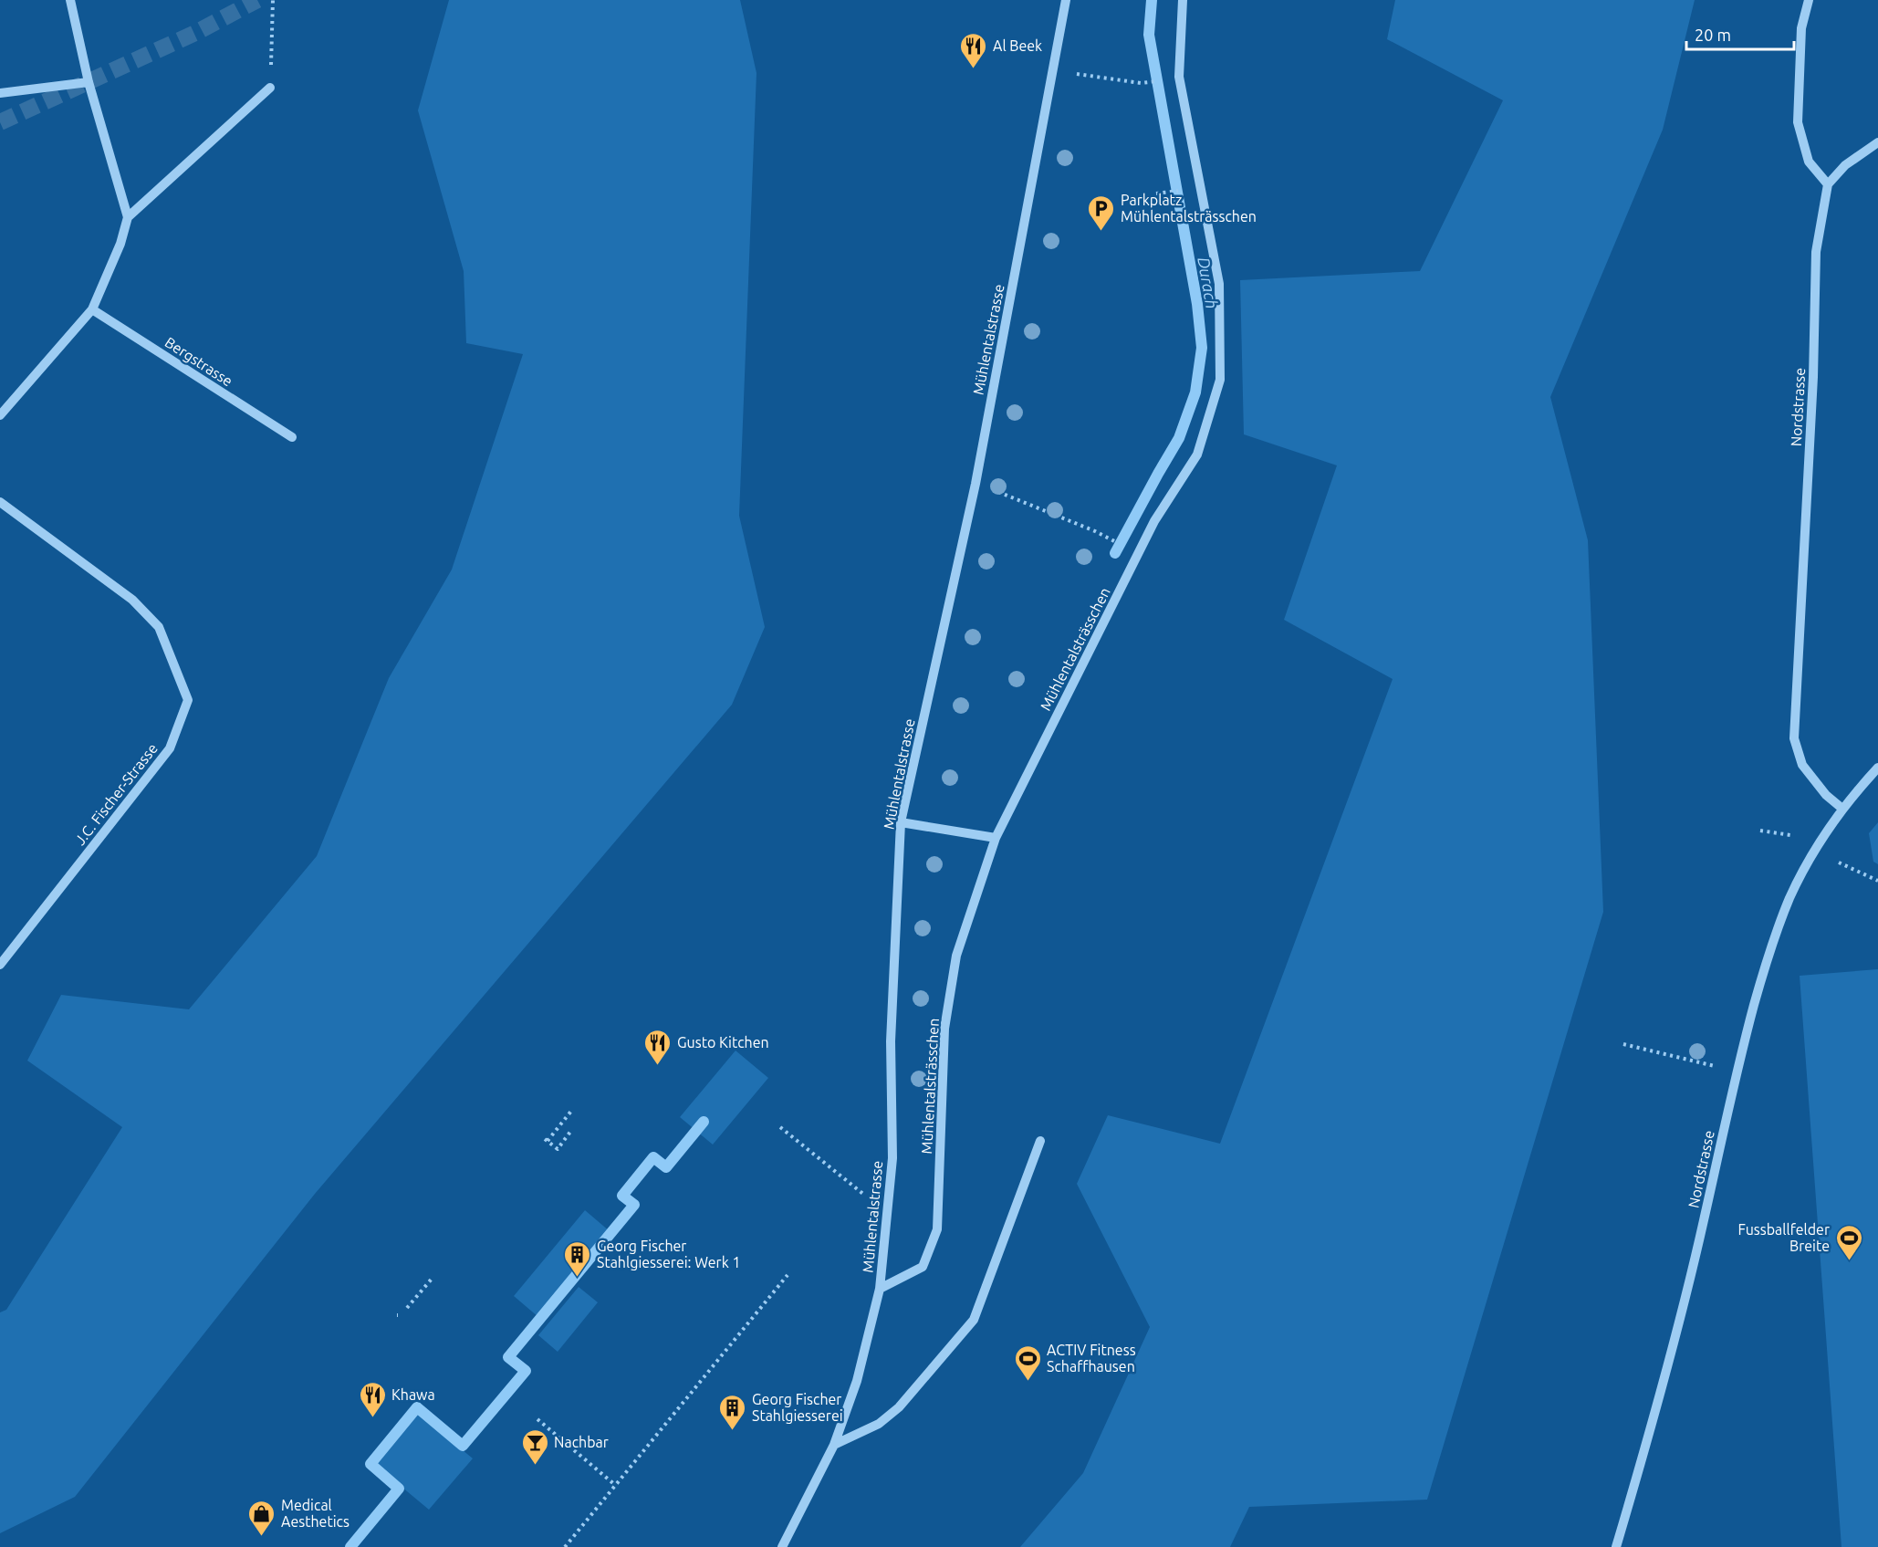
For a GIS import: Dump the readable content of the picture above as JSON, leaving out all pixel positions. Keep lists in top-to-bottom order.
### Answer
{
  "streets": {
    "street": [
      "Mühlentalstrasse",
      "Bergstrasse",
      "Nordstrasse",
      "Mühlentalsträsschen",
      "J.C. Fischer-Strasse"
    ]
  },
  "crossings": [
    ["Mühlentalstrasse", "Mühlentalsträsschen"]
  ],
  "water": ["Durach"],
  "places": {
    "restaurant": ["Al Beek", "Gusto Kitchen", "Khawa"],
    "parking": ["Parkplatz Mühlentalsträsschen"],
    "sports": ["Fussballfelder Breite", "ACTIV Fitness Schaffhausen"],
    "building": ["Georg Fischer Stahlgiesserei: Werk 1", "Georg Fischer Stahlgiesserei"],
    "bar": ["Nachbar"],
    "shop": ["Medical Aesthetics"]
  },
  "scale_bar": "20 m"
}
